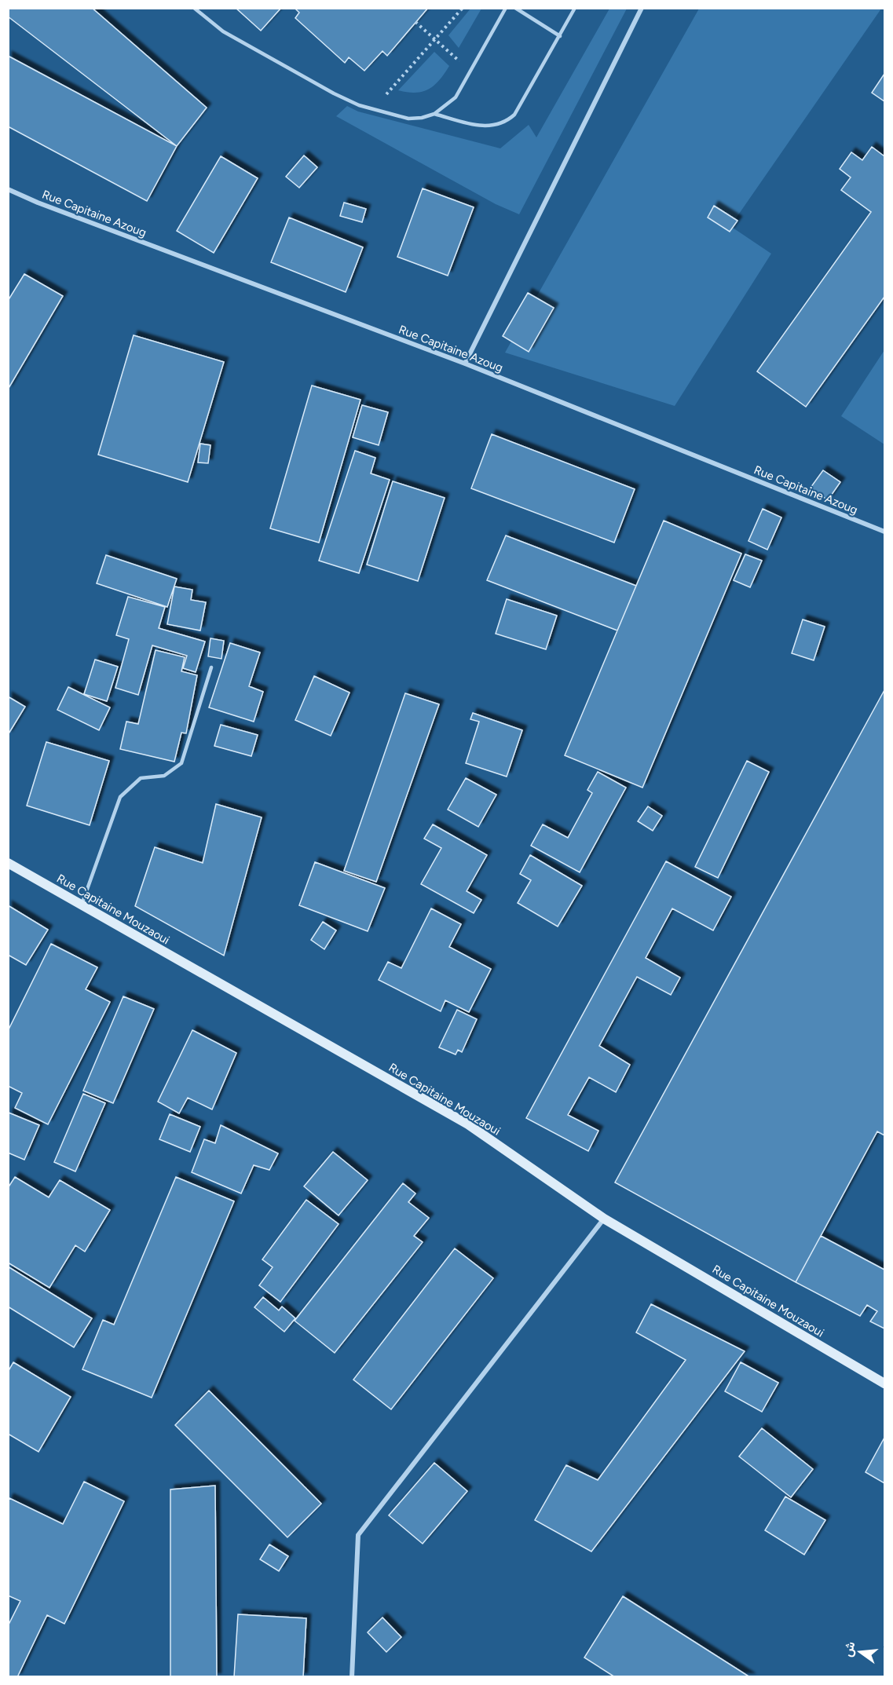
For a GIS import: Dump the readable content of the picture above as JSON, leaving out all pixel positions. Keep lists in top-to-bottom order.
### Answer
{
  "streets": {
    "main road": ["Rue Capitaine Mouzaoui"],
    "street": ["Rue Capitaine Azoug"]
  },
  "north": "left"
}
